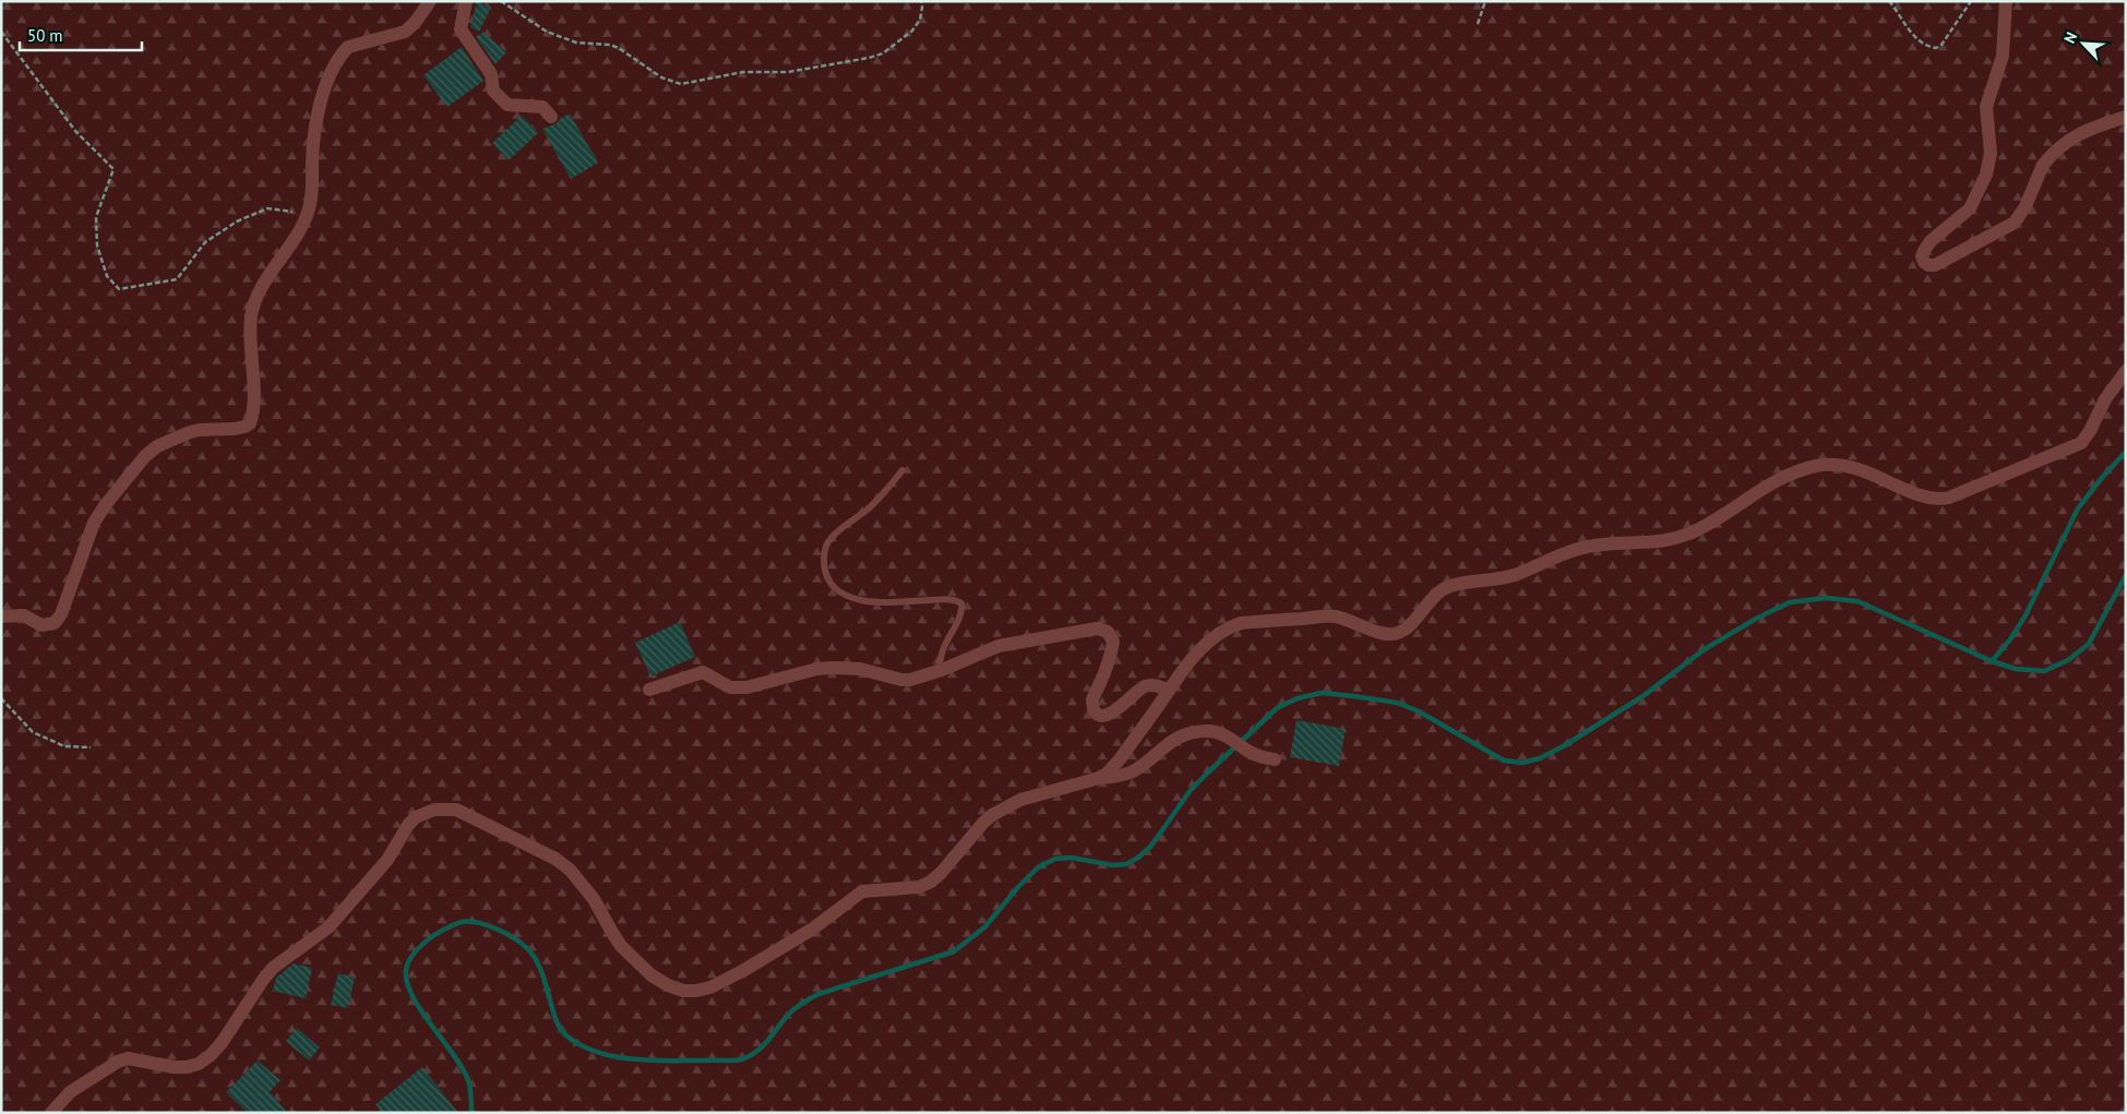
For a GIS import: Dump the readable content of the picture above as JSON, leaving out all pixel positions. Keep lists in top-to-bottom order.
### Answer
{
  "scale_bar": "50 m",
  "north": "top left"
}
